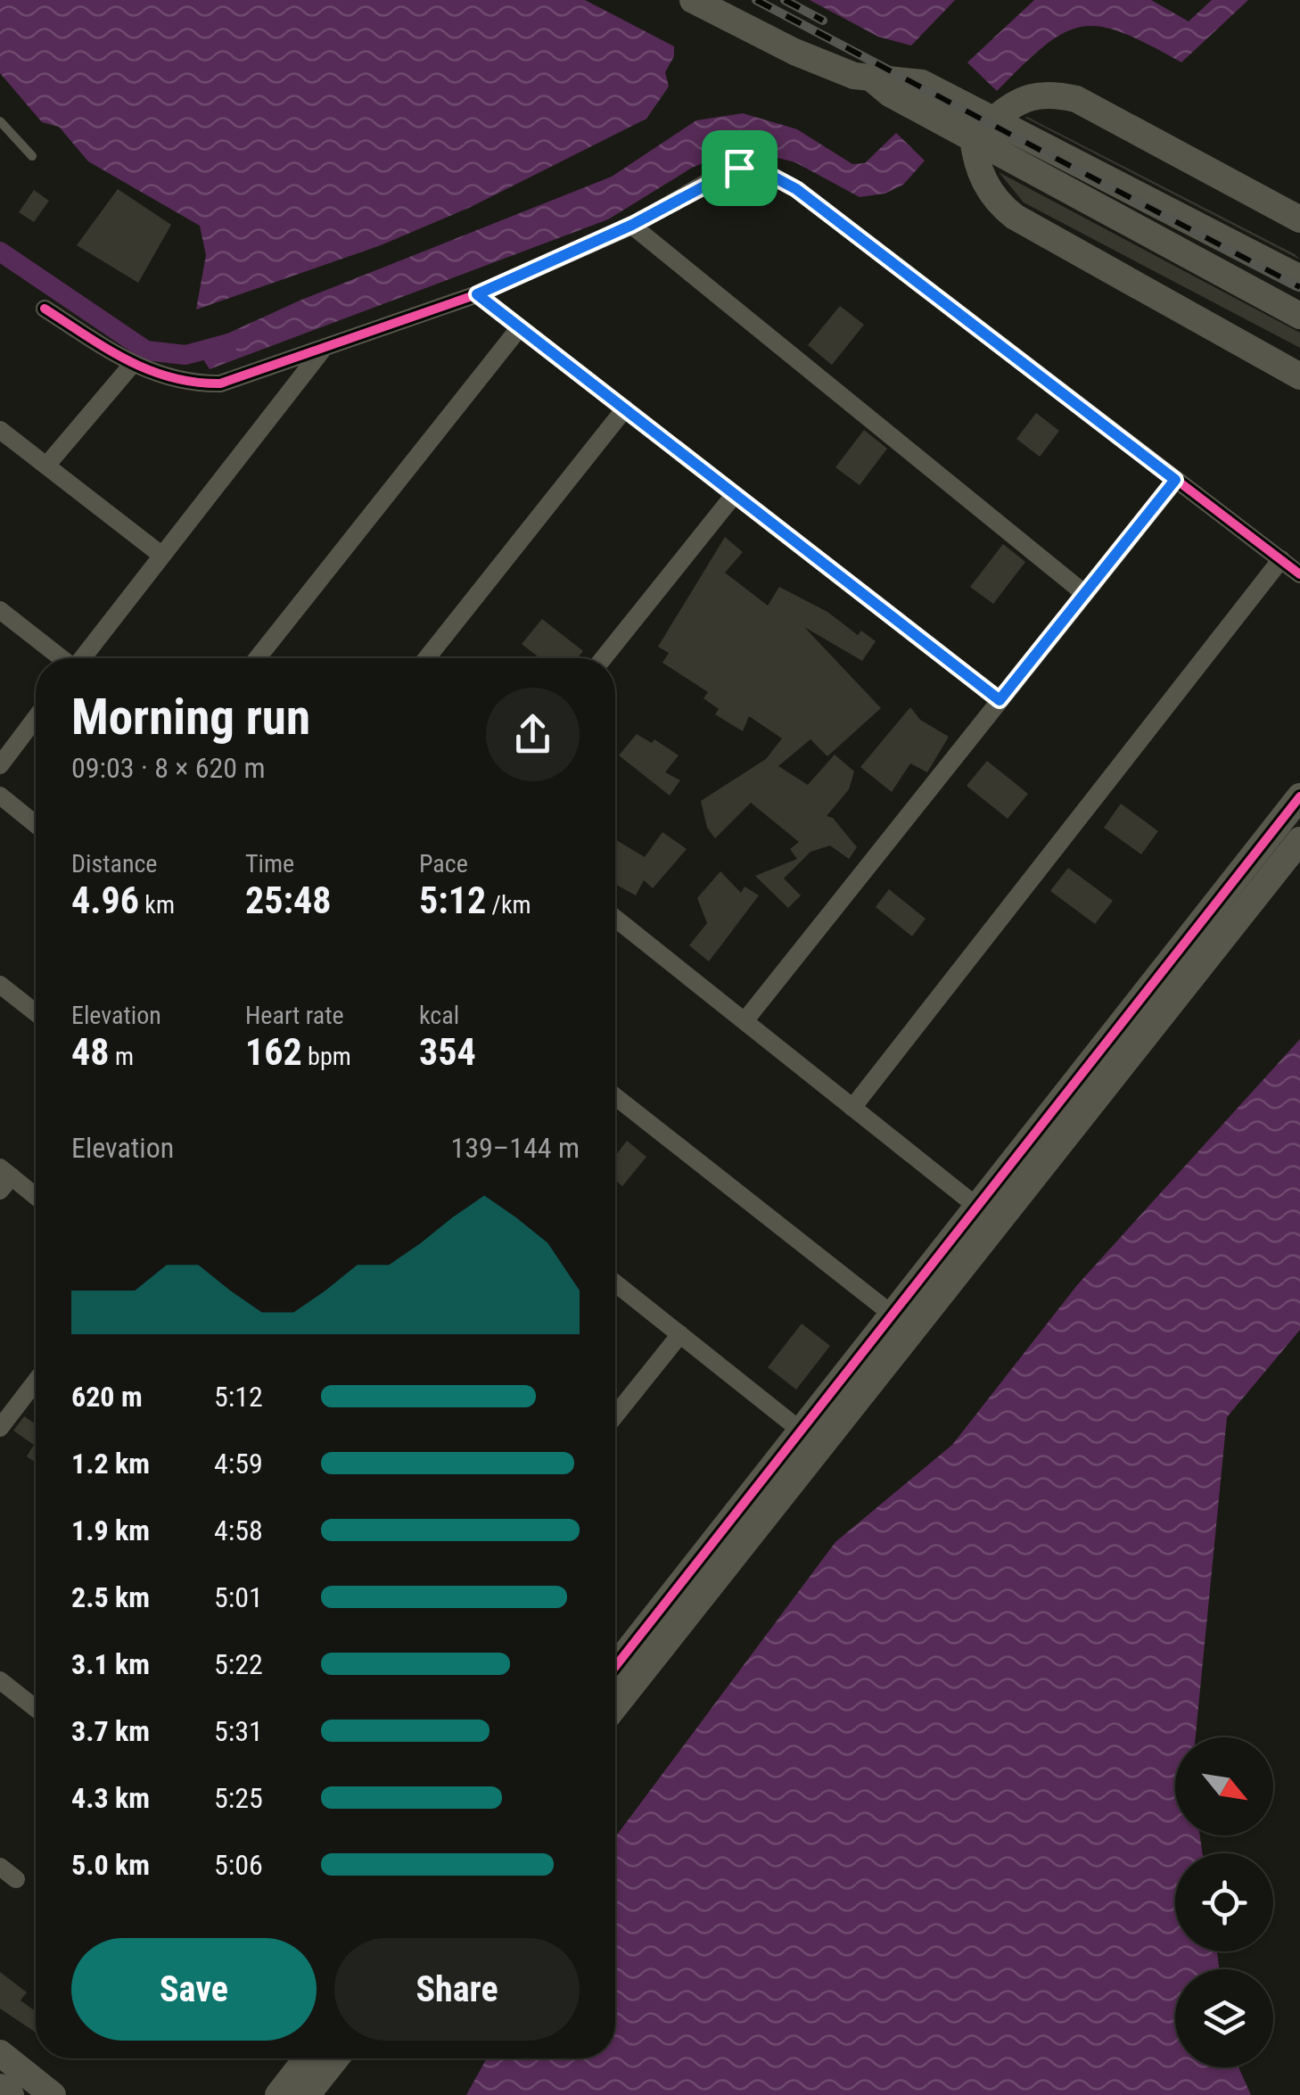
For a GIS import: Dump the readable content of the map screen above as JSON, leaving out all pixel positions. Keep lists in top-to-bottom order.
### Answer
{
  "north": "bottom right",
  "page": {
    "heading": ["Morning run", "09:03 · 8 × 620 m"],
    "stats": [
      ["Distance", "4.96 km"],
      ["Time", "25:48"],
      ["Pace", "5:12 /km"],
      ["Elevation", "48 m"],
      ["Heart rate", "162 bpm"],
      ["kcal", "354"]
    ],
    "chart": ["Elevation", "139–144 m"],
    "list": [
      {
        "name": "620 m",
        "note": "5:12"
      },
      {
        "name": "1.2 km",
        "note": "4:59"
      },
      {
        "name": "1.9 km",
        "note": "4:58"
      },
      {
        "name": "2.5 km",
        "note": "5:01"
      },
      {
        "name": "3.1 km",
        "note": "5:22"
      },
      {
        "name": "3.7 km",
        "note": "5:31"
      },
      {
        "name": "4.3 km",
        "note": "5:25"
      },
      {
        "name": "5.0 km",
        "note": "5:06"
      }
    ],
    "buttons": ["Save", "Share"]
  }
}
